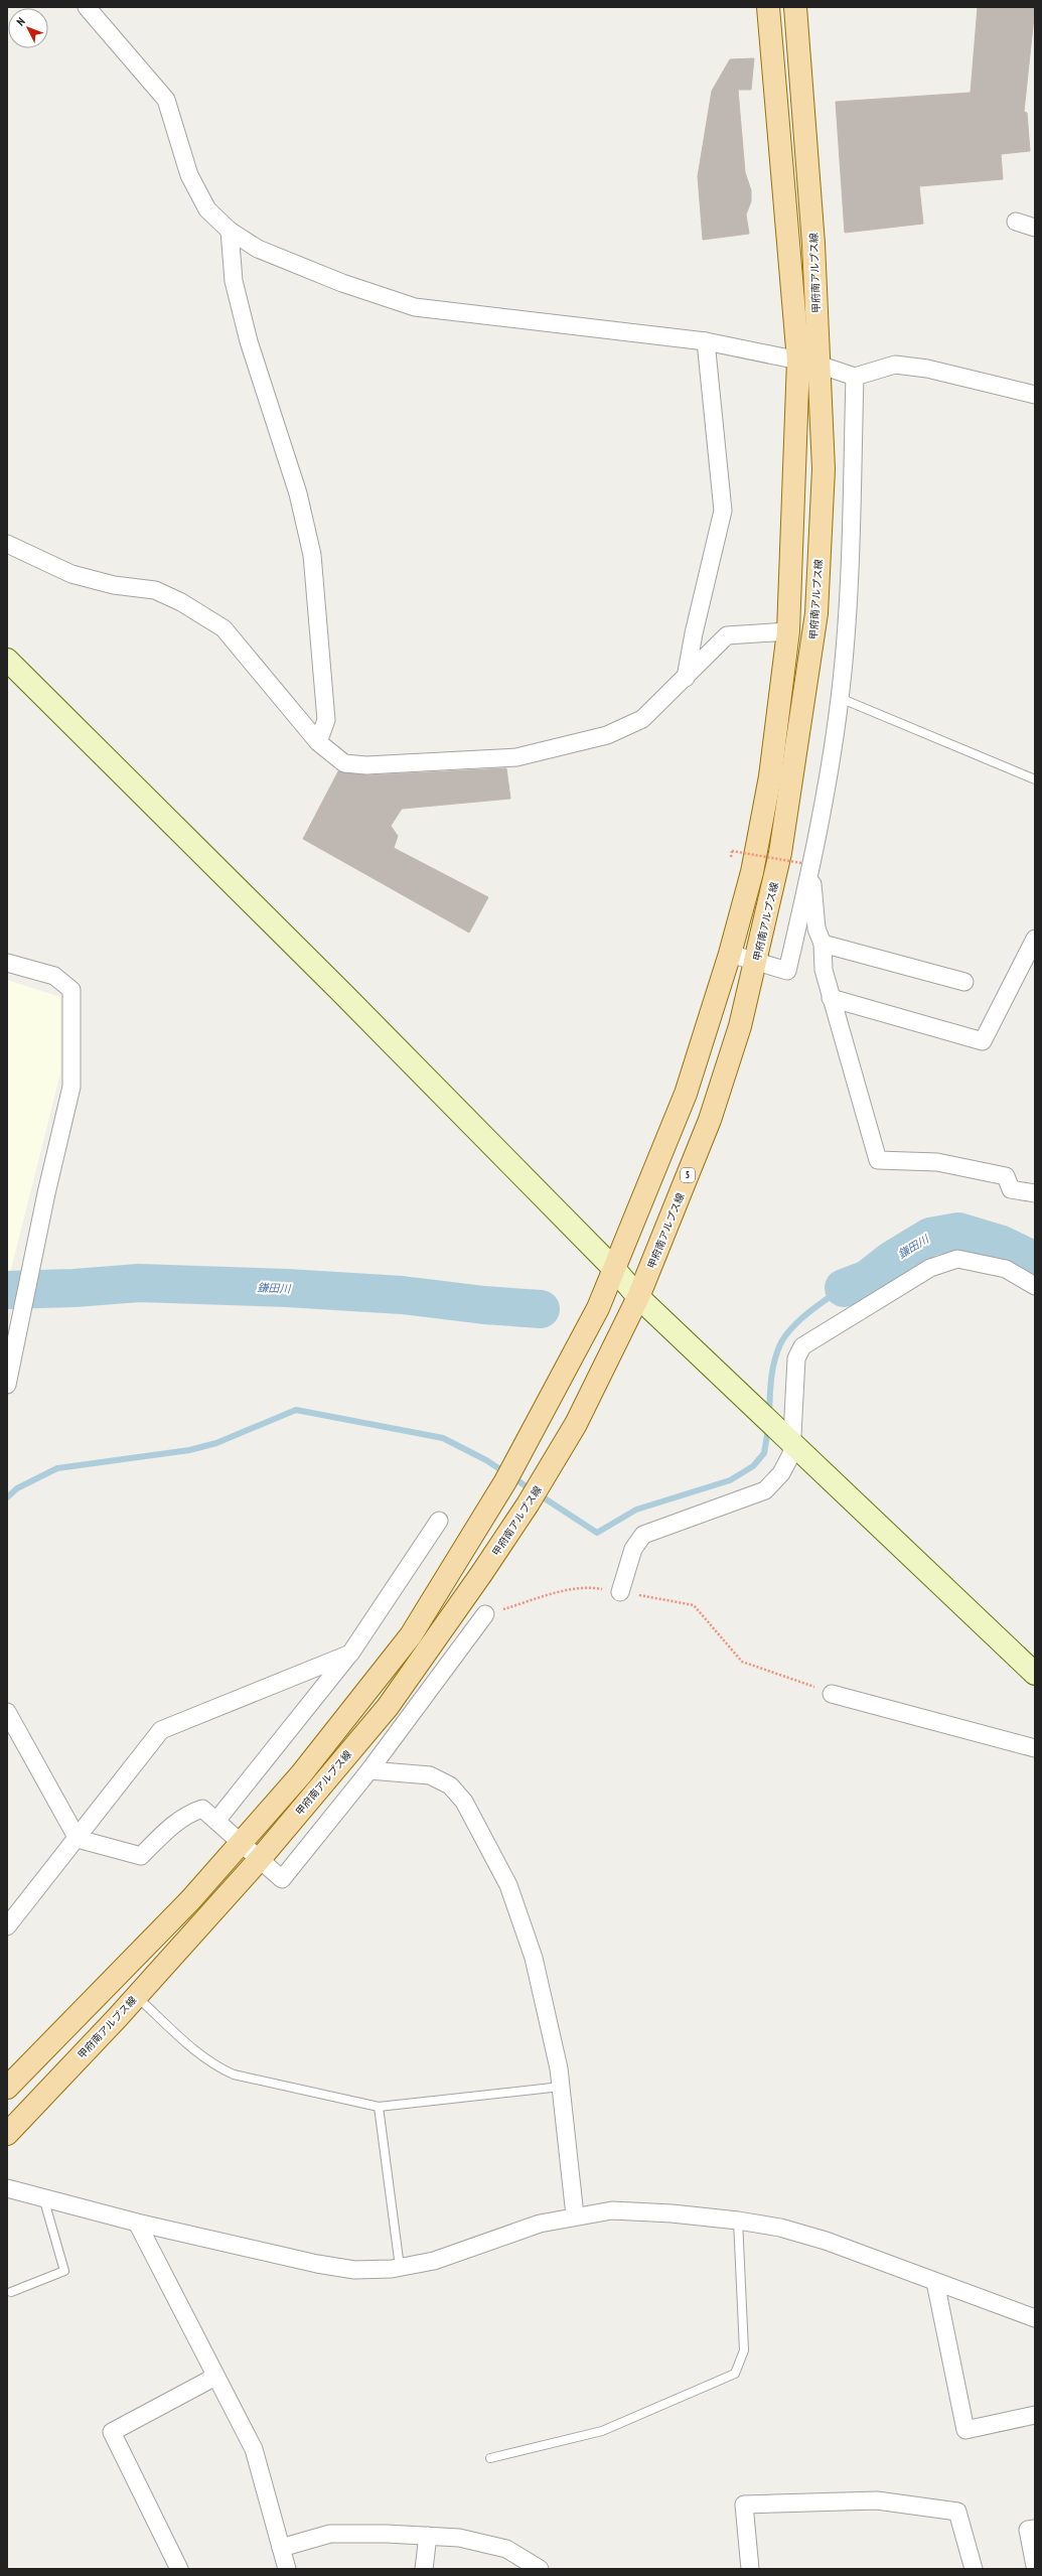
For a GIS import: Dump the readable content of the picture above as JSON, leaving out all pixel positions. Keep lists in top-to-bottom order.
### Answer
{
  "streets": {
    "main road": ["甲府南アルプス線", "5"]
  },
  "water": ["鎌田川"],
  "north": "top left"
}
